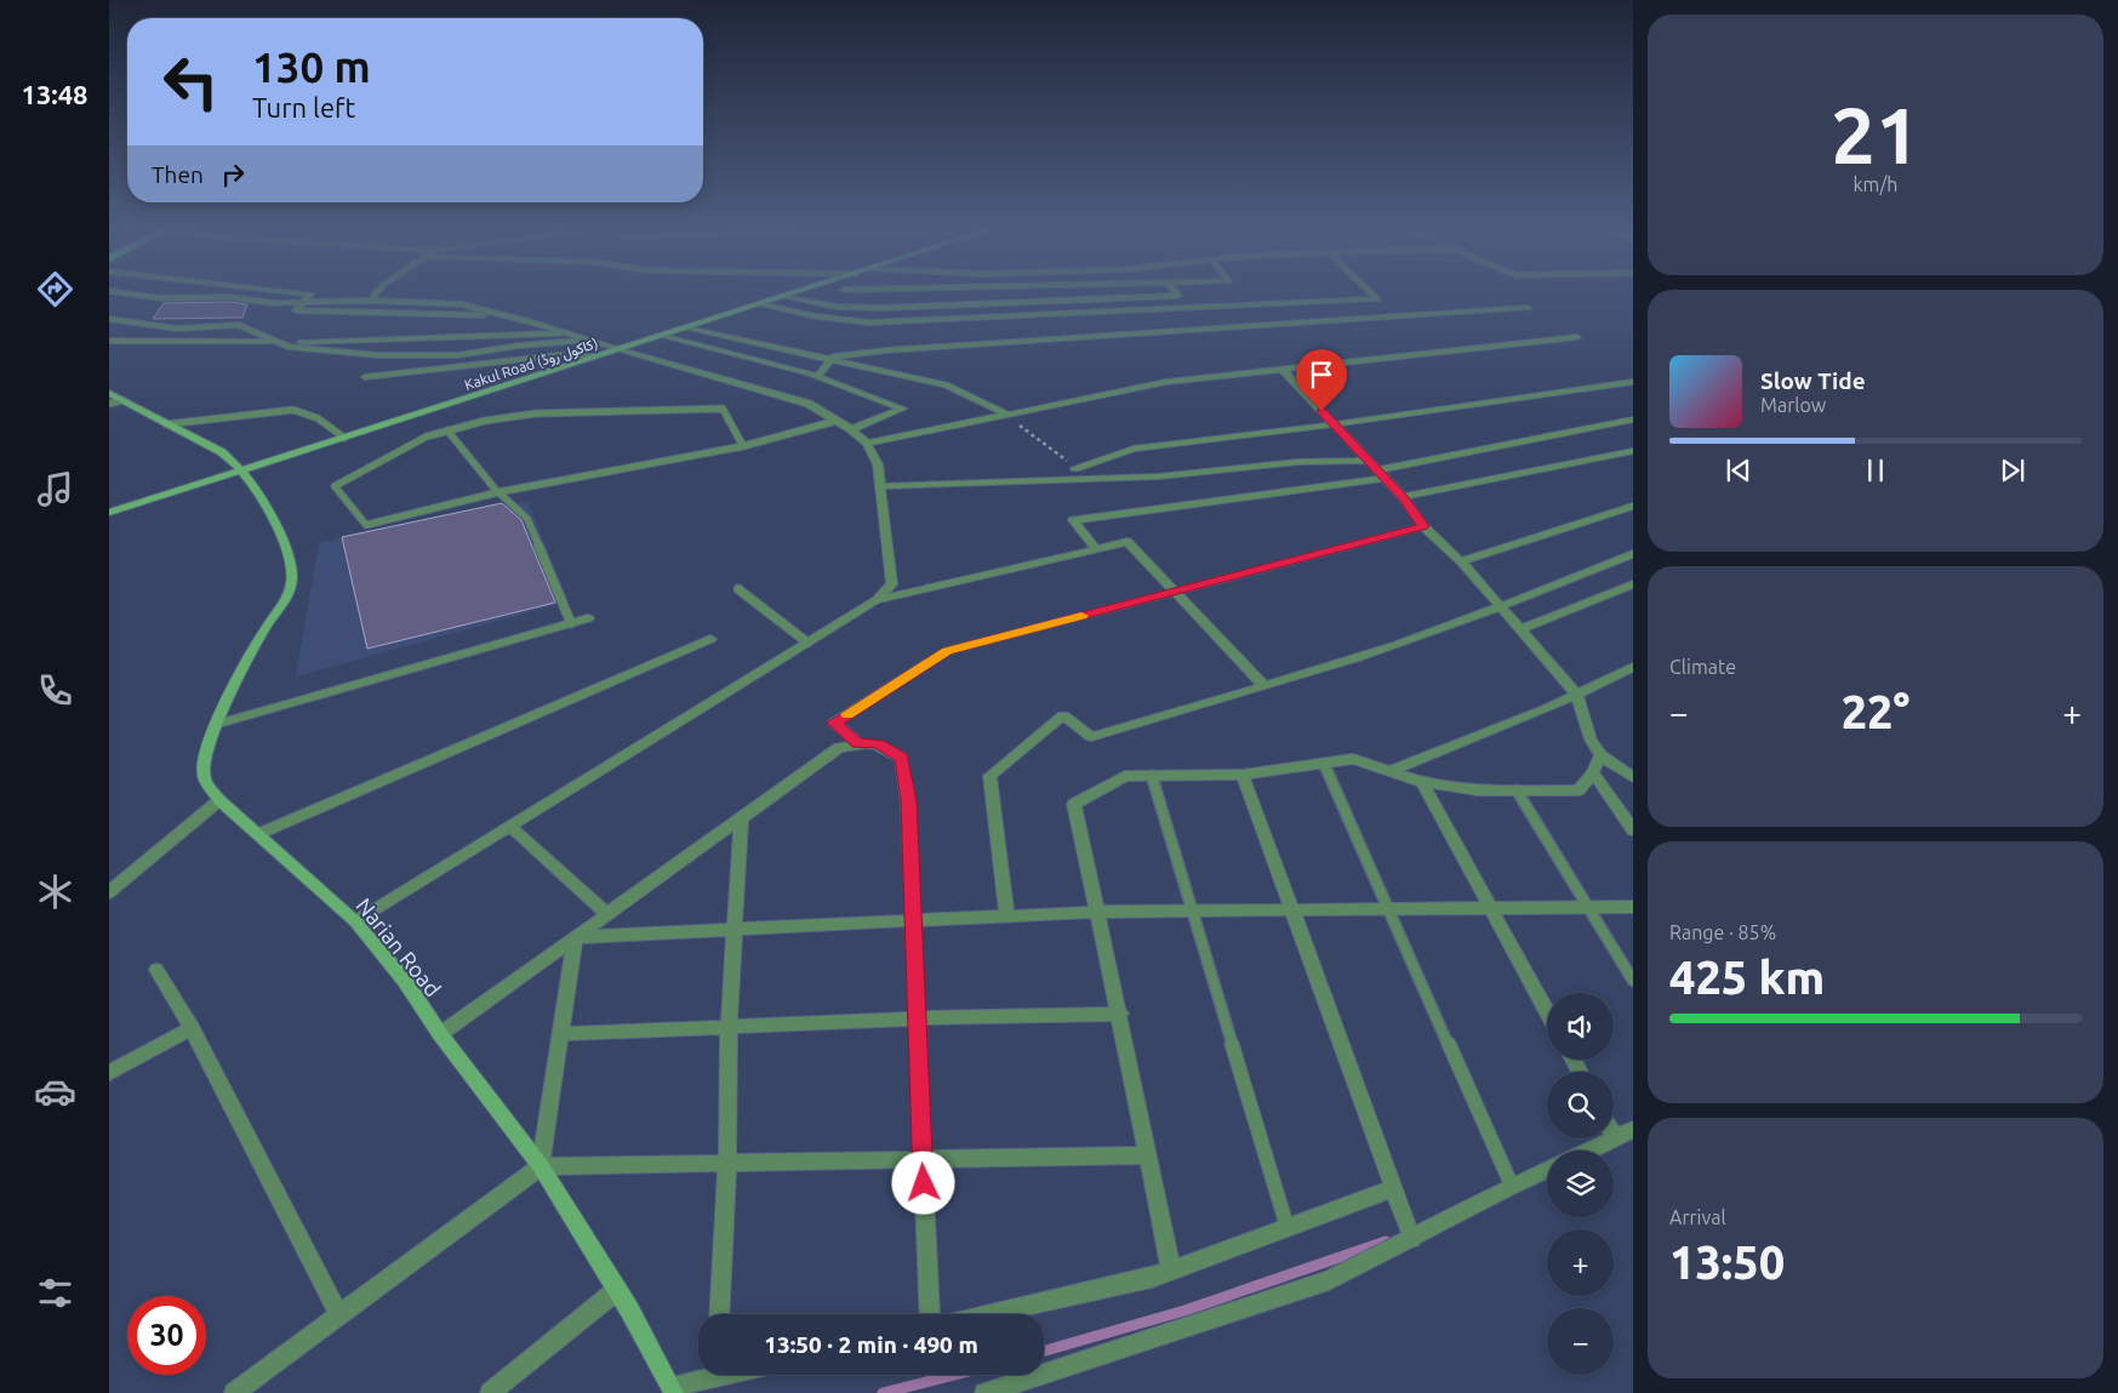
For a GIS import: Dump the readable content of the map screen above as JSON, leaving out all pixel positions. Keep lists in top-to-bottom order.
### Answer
{
  "streets": {
    "main road": ["Kakul Road (کاکول روڈ)", "Narian Road"]
  },
  "crossings": [
    ["Kakul Road (کاکول روڈ)", "Narian Road"]
  ],
  "page": {
    "tabs": "13:48",
    "tile": [
      ["21", "km/h"],
      "Climate",
      ["Range · 85%", "425 km"],
      ["Arrival", "13:50"]
    ],
    "turn": ["130 m", "Turn left"],
    "then": "Then",
    "song": ["Slow Tide", "Marlow"],
    "heat": ["−", "22°", "+"],
    "map_buttons": ["+", "−"],
    "limit": "30",
    "trip": "13:50 · 2 min · 490 m"
  }
}
